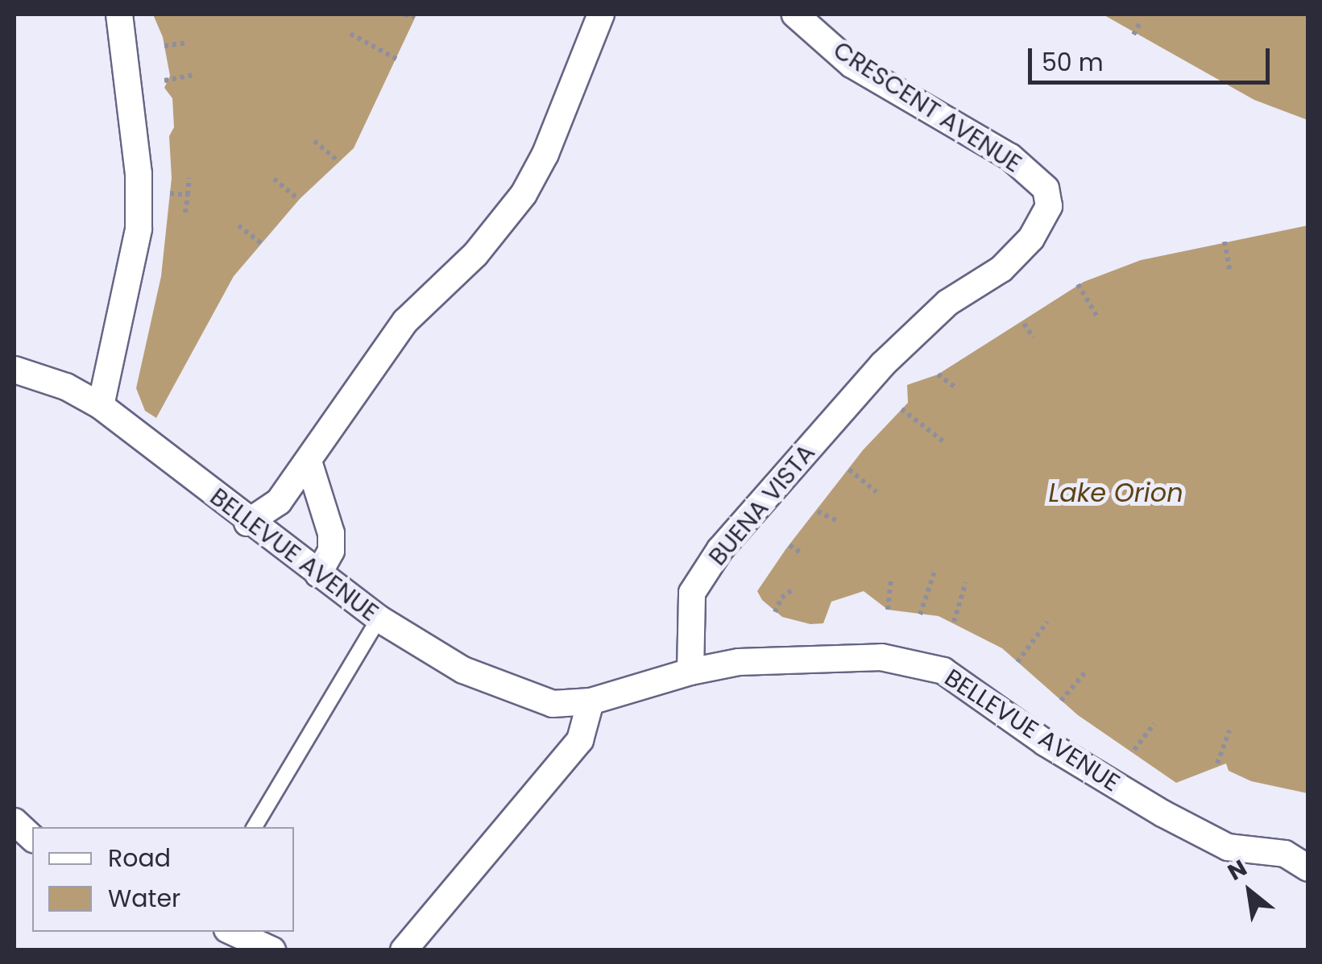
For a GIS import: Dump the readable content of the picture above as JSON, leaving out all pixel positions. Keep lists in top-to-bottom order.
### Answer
{
  "streets": {
    "street": ["CRESCENT AVENUE", "BUENA VISTA", "BELLEVUE AVENUE"]
  },
  "crossings": [
    ["CRESCENT AVENUE", "BUENA VISTA"],
    ["BUENA VISTA", "BELLEVUE AVENUE"]
  ],
  "water": ["Lake Orion"],
  "legend": ["Road", "Water"],
  "scale_bar": "50 m",
  "north": "top left"
}
